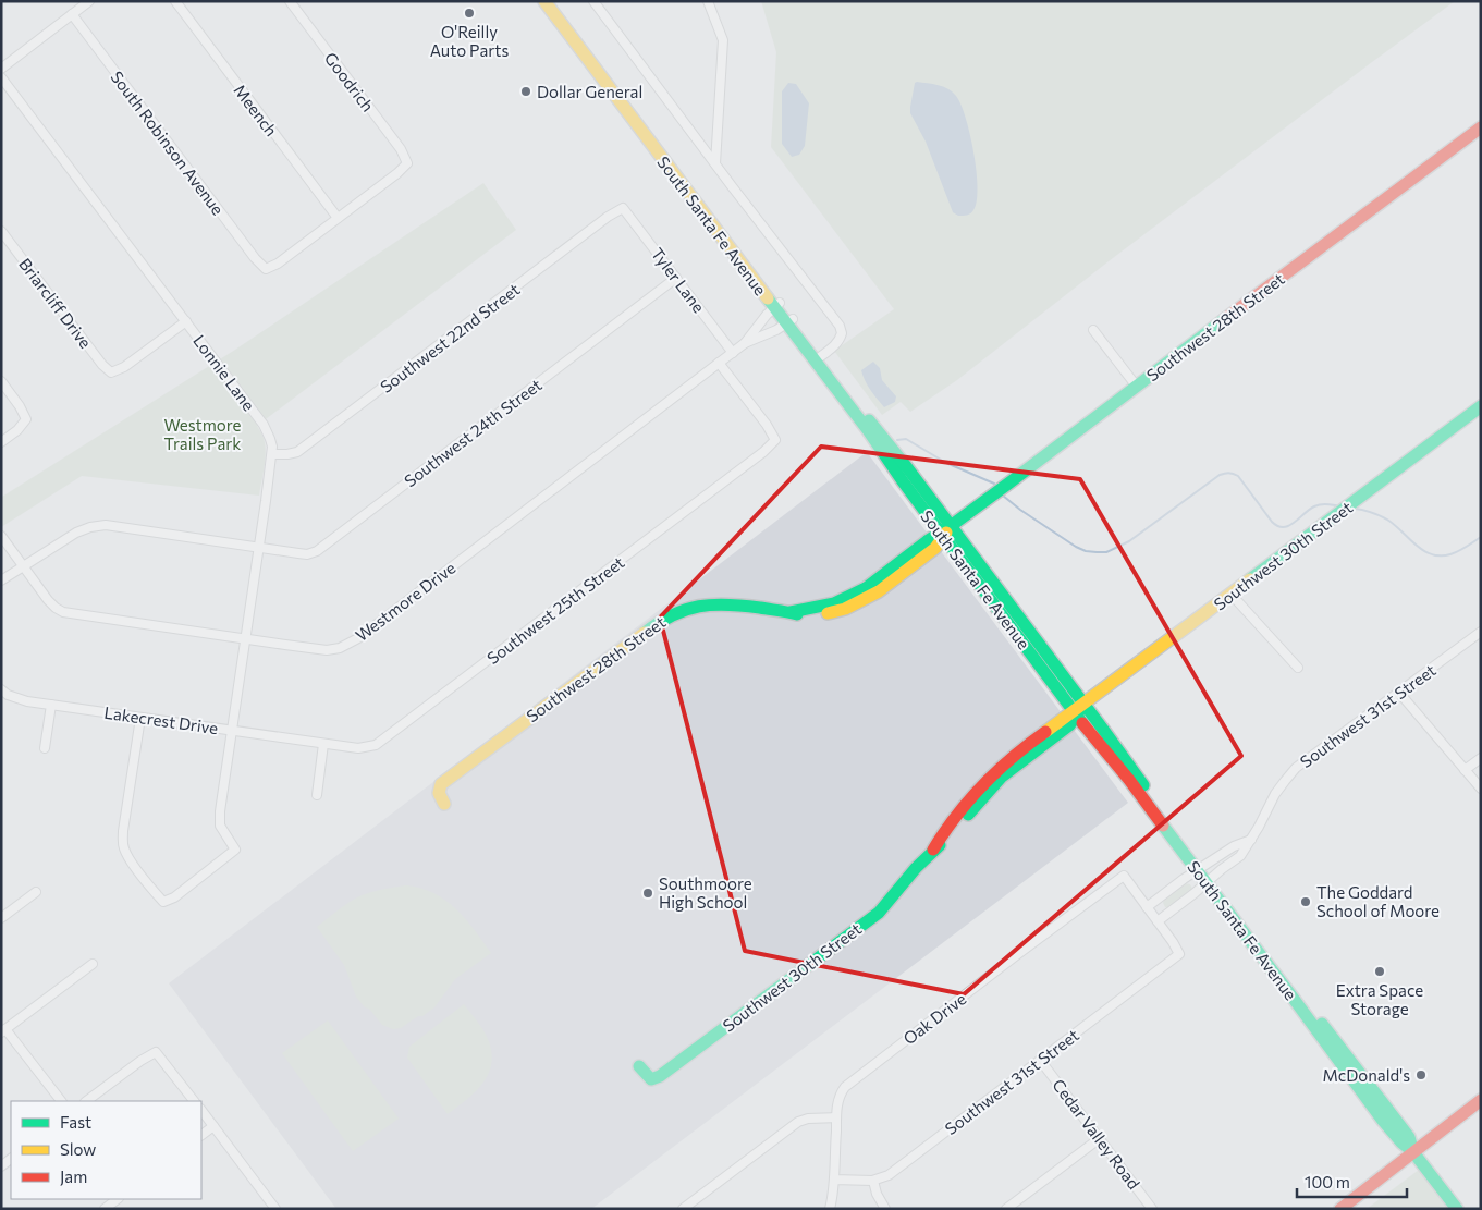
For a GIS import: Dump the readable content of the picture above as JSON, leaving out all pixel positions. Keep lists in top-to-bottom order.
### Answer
{
  "streets": {
    "street": [
      "Goodrich",
      "Meench",
      "South Robinson Avenue",
      "South Santa Fe Avenue",
      "Tyler Lane",
      "Briarcliff Drive",
      "Southwest 28th Street",
      "Southwest 22nd Street",
      "Lonnie Lane",
      "Southwest 24th Street",
      "Southwest 30th Street",
      "Westmore Drive",
      "Southwest 25th Street",
      "Southwest 31st Street",
      "Lakecrest Drive",
      "Oak Drive",
      "Cedar Valley Road"
    ]
  },
  "crossings": [
    ["Goodrich", "Meench"],
    ["Goodrich", "South Robinson Avenue"],
    ["Meench", "South Robinson Avenue"],
    ["South Santa Fe Avenue", "Southwest 28th Street"],
    ["South Santa Fe Avenue", "Southwest 30th Street"],
    ["South Santa Fe Avenue", "Westmore Drive"],
    ["South Santa Fe Avenue", "Southwest 31st Street"],
    ["Tyler Lane", "Southwest 22nd Street"],
    ["Tyler Lane", "Southwest 24th Street"],
    ["Tyler Lane", "Westmore Drive"],
    ["Briarcliff Drive", "Lonnie Lane"],
    ["Southwest 22nd Street", "Lonnie Lane"],
    ["Lonnie Lane", "Southwest 24th Street"],
    ["Lonnie Lane", "Westmore Drive"],
    ["Lonnie Lane", "Lakecrest Drive"],
    ["Southwest 24th Street", "Westmore Drive"],
    ["Westmore Drive", "Southwest 25th Street"],
    ["Southwest 25th Street", "Lakecrest Drive"],
    ["Southwest 31st Street", "Oak Drive"],
    ["Southwest 31st Street", "Cedar Valley Road"]
  ],
  "parks": ["Westmore Trails Park"],
  "places": [
    "O'Reilly Auto Parts",
    "Dollar General",
    "Southmoore High School",
    "The Goddard School of Moore",
    "Extra Space Storage",
    "McDonald's"
  ],
  "legend": ["Fast", "Slow", "Jam"],
  "scale_bar": "100 m"
}
